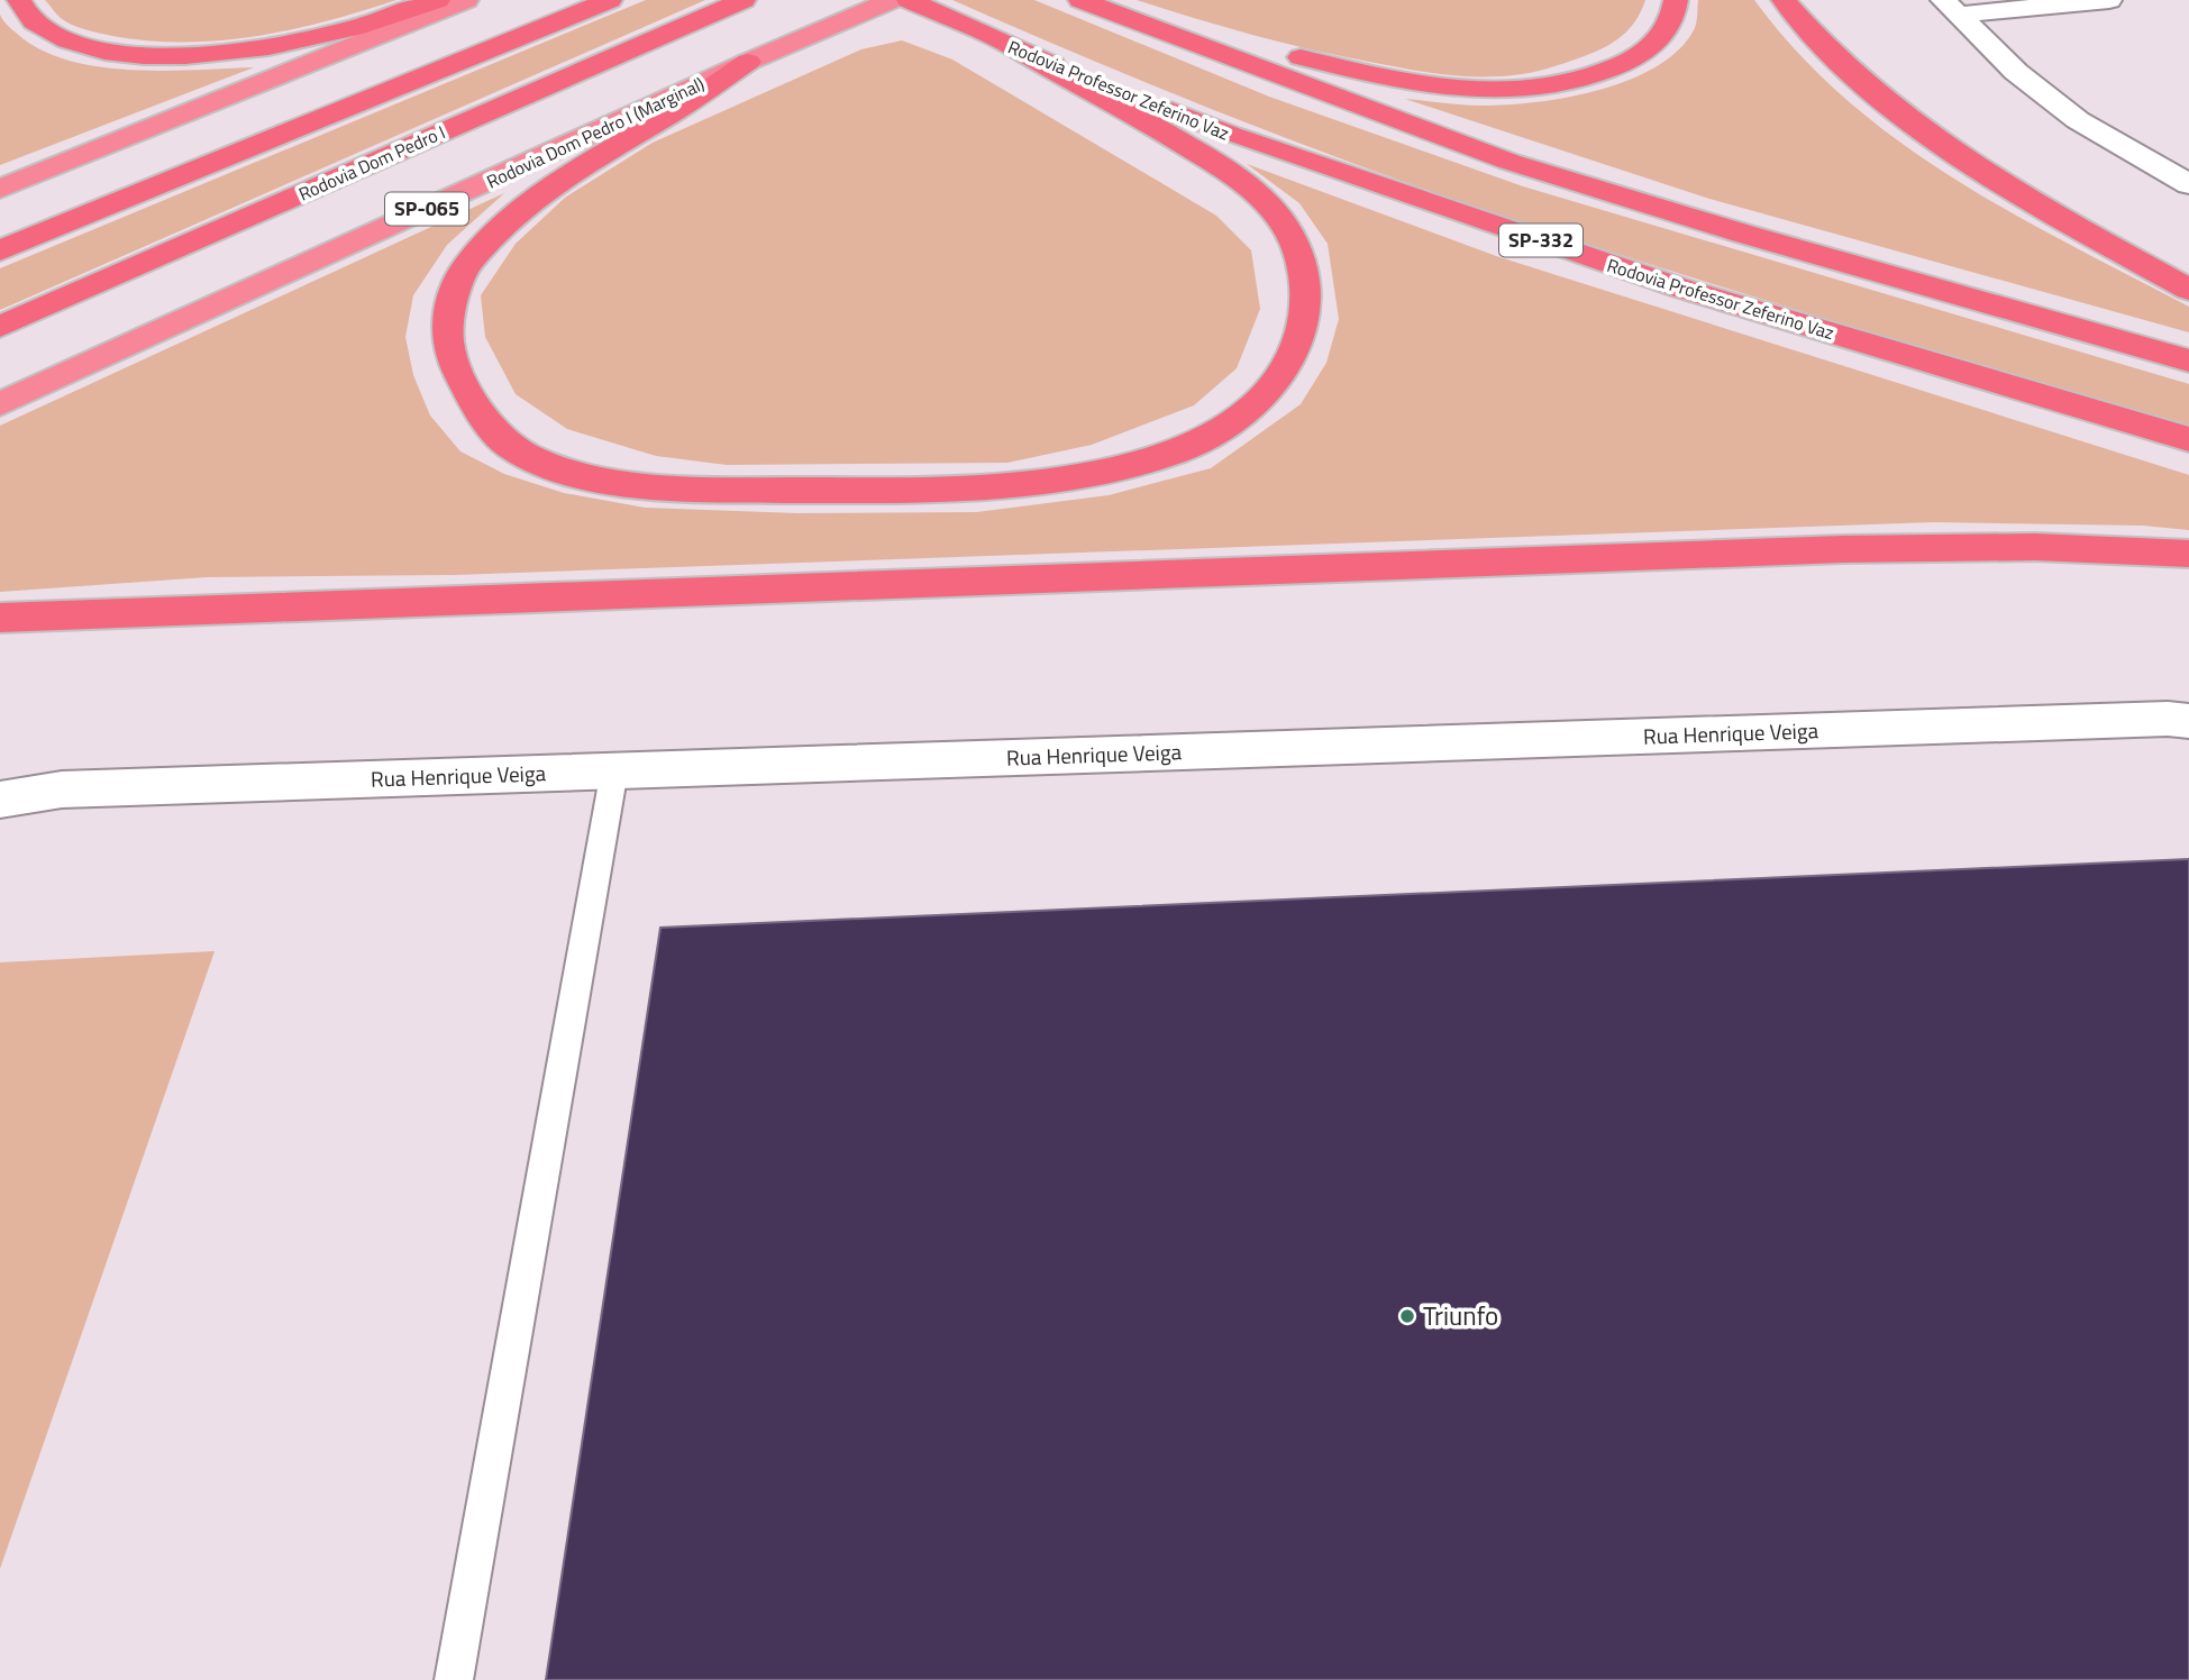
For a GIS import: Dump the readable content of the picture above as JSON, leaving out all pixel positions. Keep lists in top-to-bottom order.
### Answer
{
  "streets": {
    "highway": [
      "Rodovia Professor Zeferino Vaz",
      "Rodovia Dom Pedro I (Marginal)",
      "Rodovia Dom Pedro I",
      "SP-065",
      "SP-332"
    ],
    "street": ["Rua Henrique Veiga"]
  },
  "places": ["Triunfo"]
}
